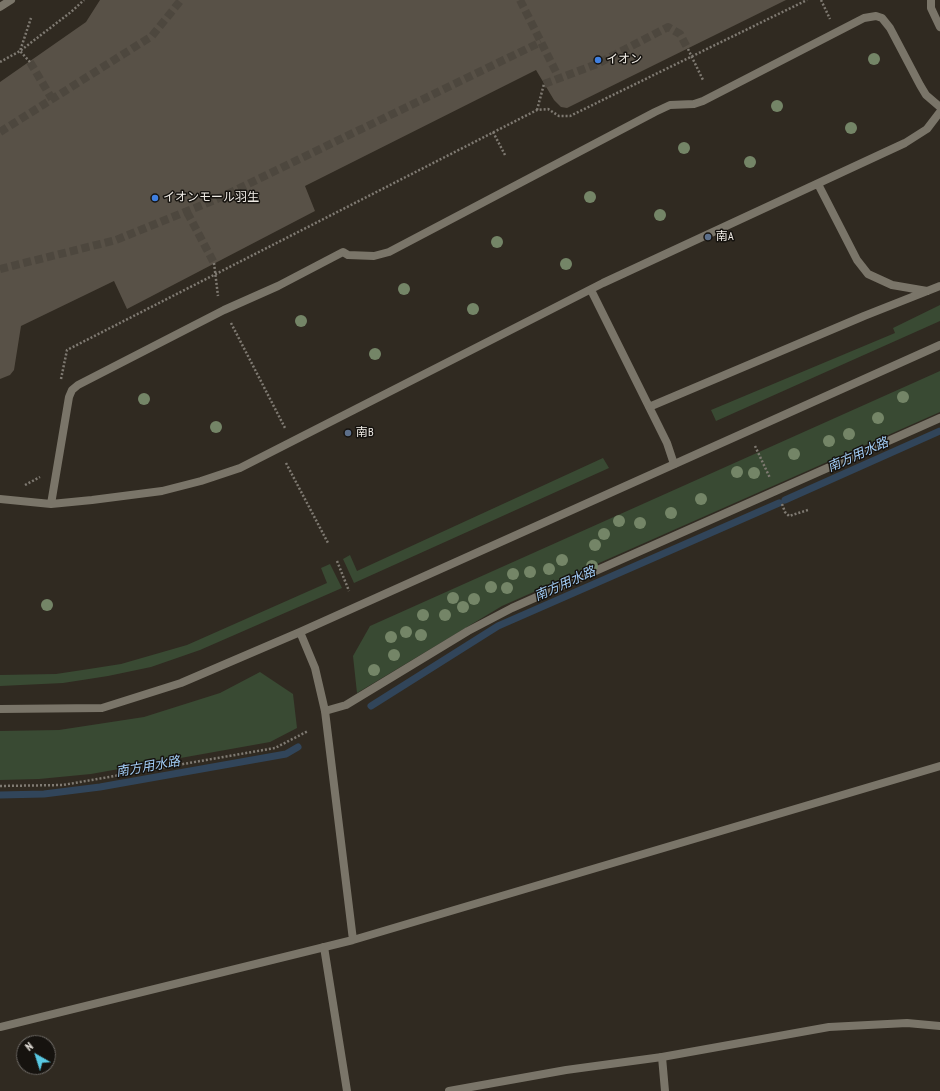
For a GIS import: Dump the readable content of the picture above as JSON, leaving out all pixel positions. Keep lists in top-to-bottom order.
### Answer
{
  "water": ["南方用水路"],
  "places": [
    "イオン",
    "イオンモール羽生",
    "南A",
    "南B"
  ],
  "north": "top left"
}
